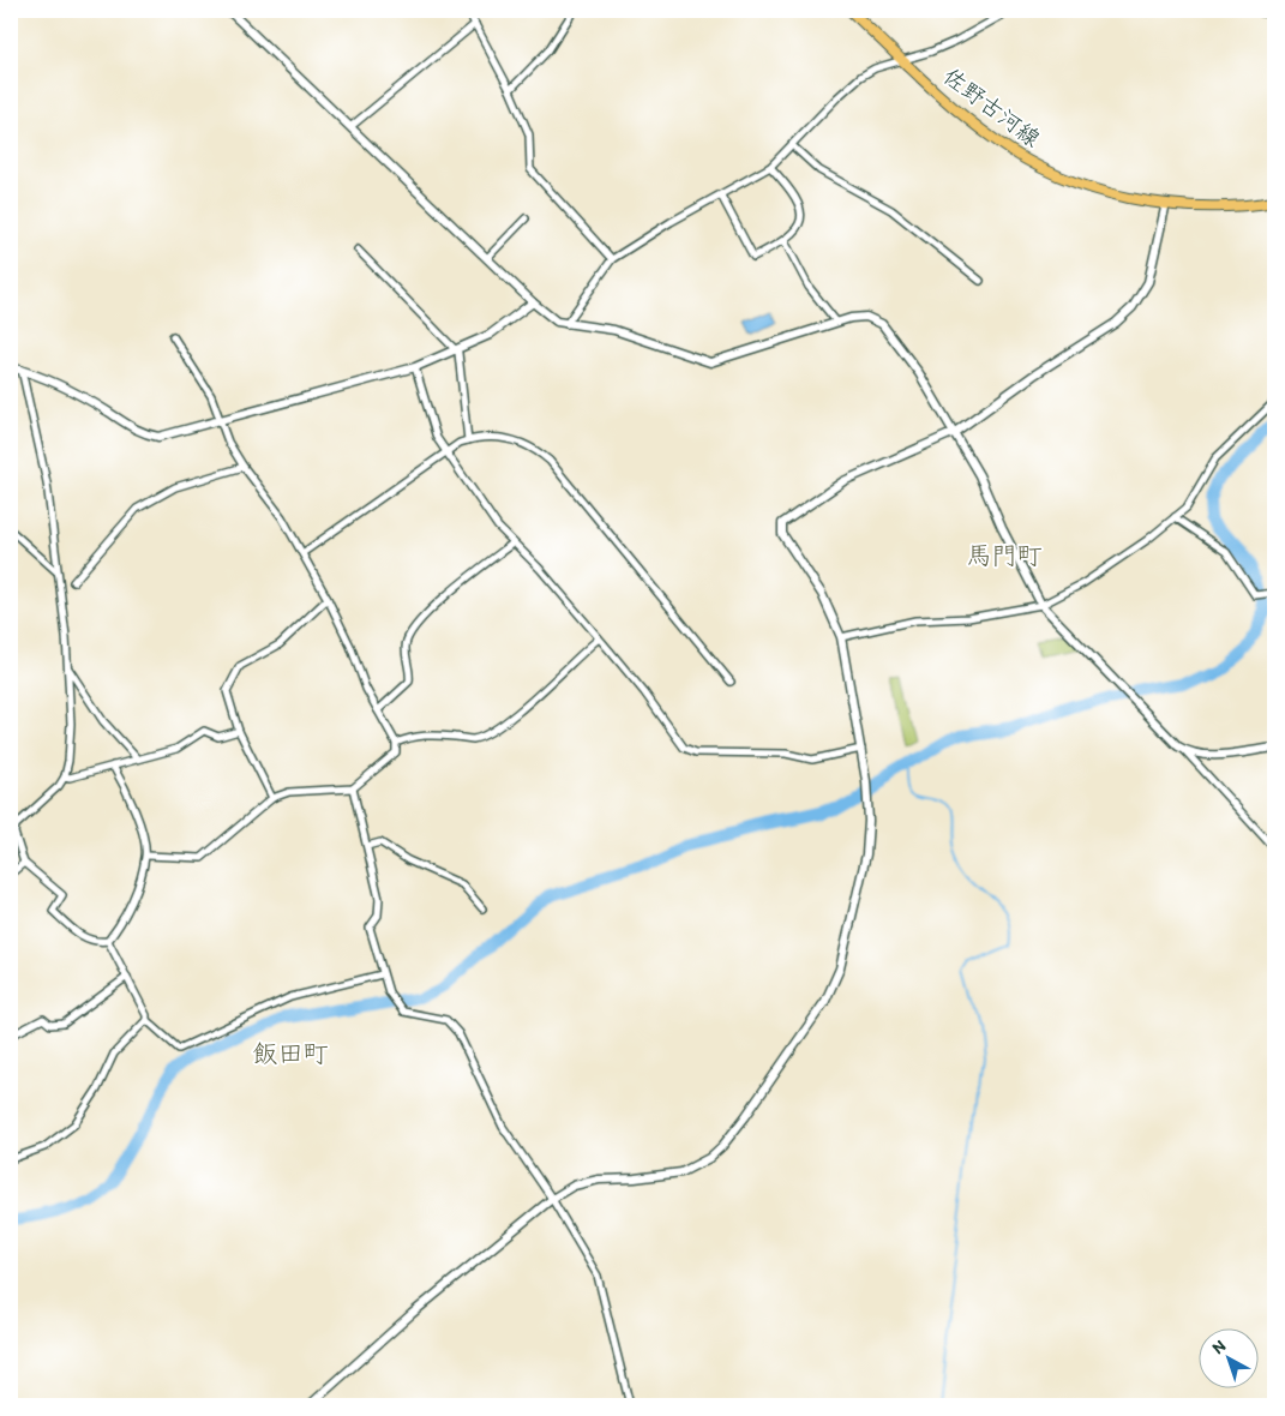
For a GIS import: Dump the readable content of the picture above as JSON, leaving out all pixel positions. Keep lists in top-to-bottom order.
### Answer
{
  "streets": {
    "main road": ["佐野古河線"]
  },
  "districts": ["馬門町", "飯田町"],
  "north": "top left"
}
